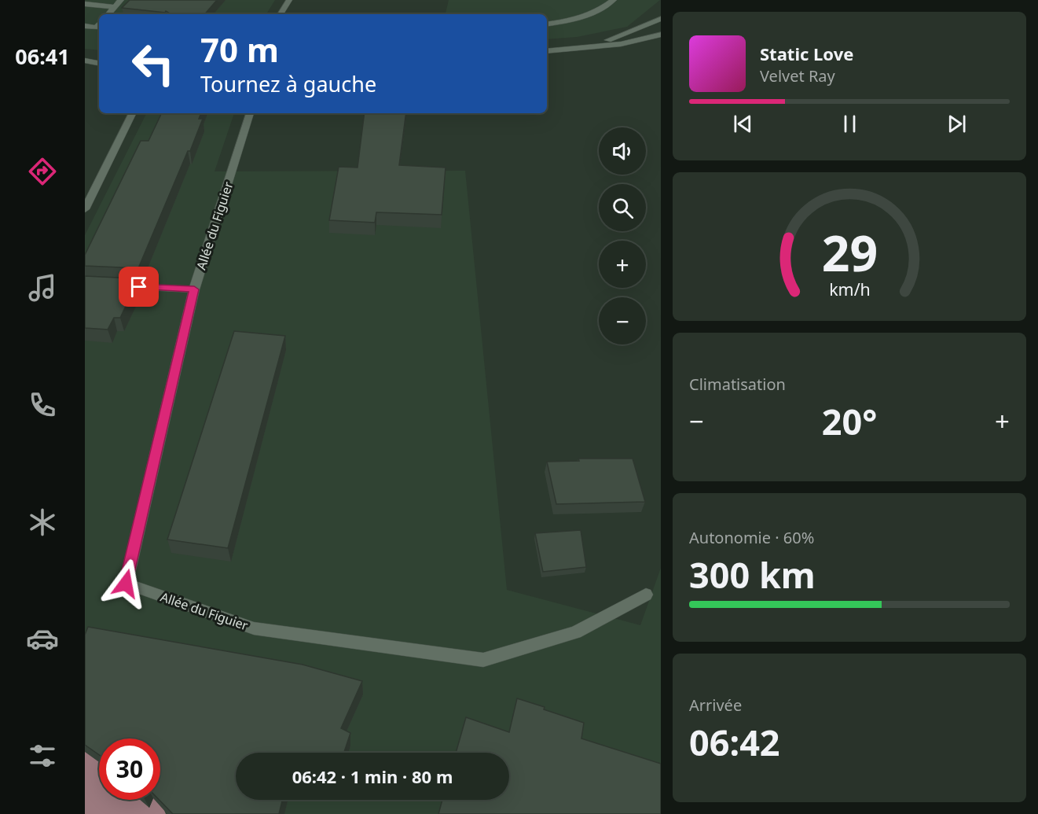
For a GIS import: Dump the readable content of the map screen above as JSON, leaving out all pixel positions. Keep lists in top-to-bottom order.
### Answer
{
  "streets": {
    "street": ["Allée du Figuier"]
  },
  "page": {
    "tabs": "06:41",
    "turn": ["70 m", "Tournez à gauche"],
    "song": ["Static Love", "Velvet Ray"],
    "map_buttons": ["+", "−"],
    "tile": [
      "Climatisation",
      ["Autonomie · 60%", "300 km"],
      ["Arrivée", "06:42"]
    ],
    "heat": ["−", "20°", "+"],
    "limit": "30",
    "trip": "06:42 · 1 min · 80 m",
    "gauge": ["29", "km/h"]
  }
}
